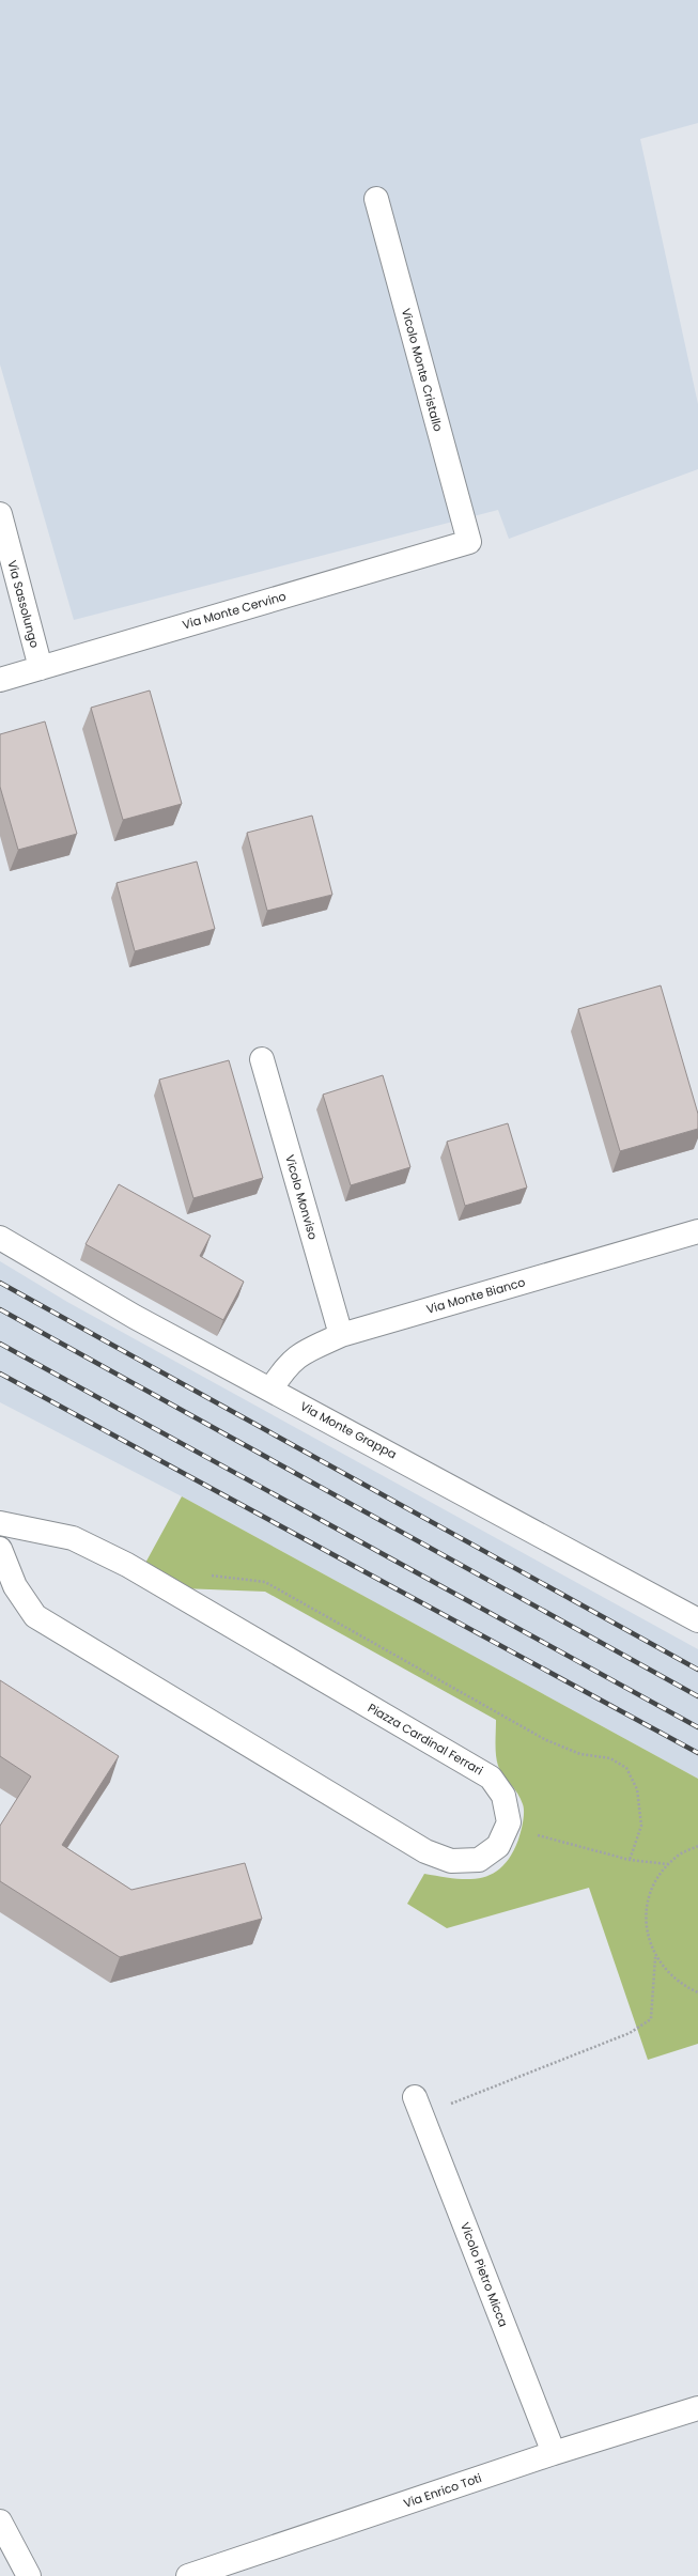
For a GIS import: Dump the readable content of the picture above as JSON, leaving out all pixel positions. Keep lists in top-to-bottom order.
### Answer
{
  "streets": {
    "street": [
      "Vicolo Monte Cristallo",
      "Via Sassolungo",
      "Via Monte Cervino",
      "Vicolo Monviso",
      "Via Monte Bianco",
      "Via Monte Grappa",
      "Piazza Cardinal Ferrari",
      "Vicolo Pietro Micca",
      "Via Enrico Toti"
    ]
  },
  "crossings": [
    ["Vicolo Monte Cristallo", "Via Monte Cervino"],
    ["Via Sassolungo", "Via Monte Cervino"],
    ["Vicolo Monviso", "Via Monte Bianco"],
    ["Via Monte Bianco", "Via Monte Grappa"],
    ["Vicolo Pietro Micca", "Via Enrico Toti"]
  ]
}
